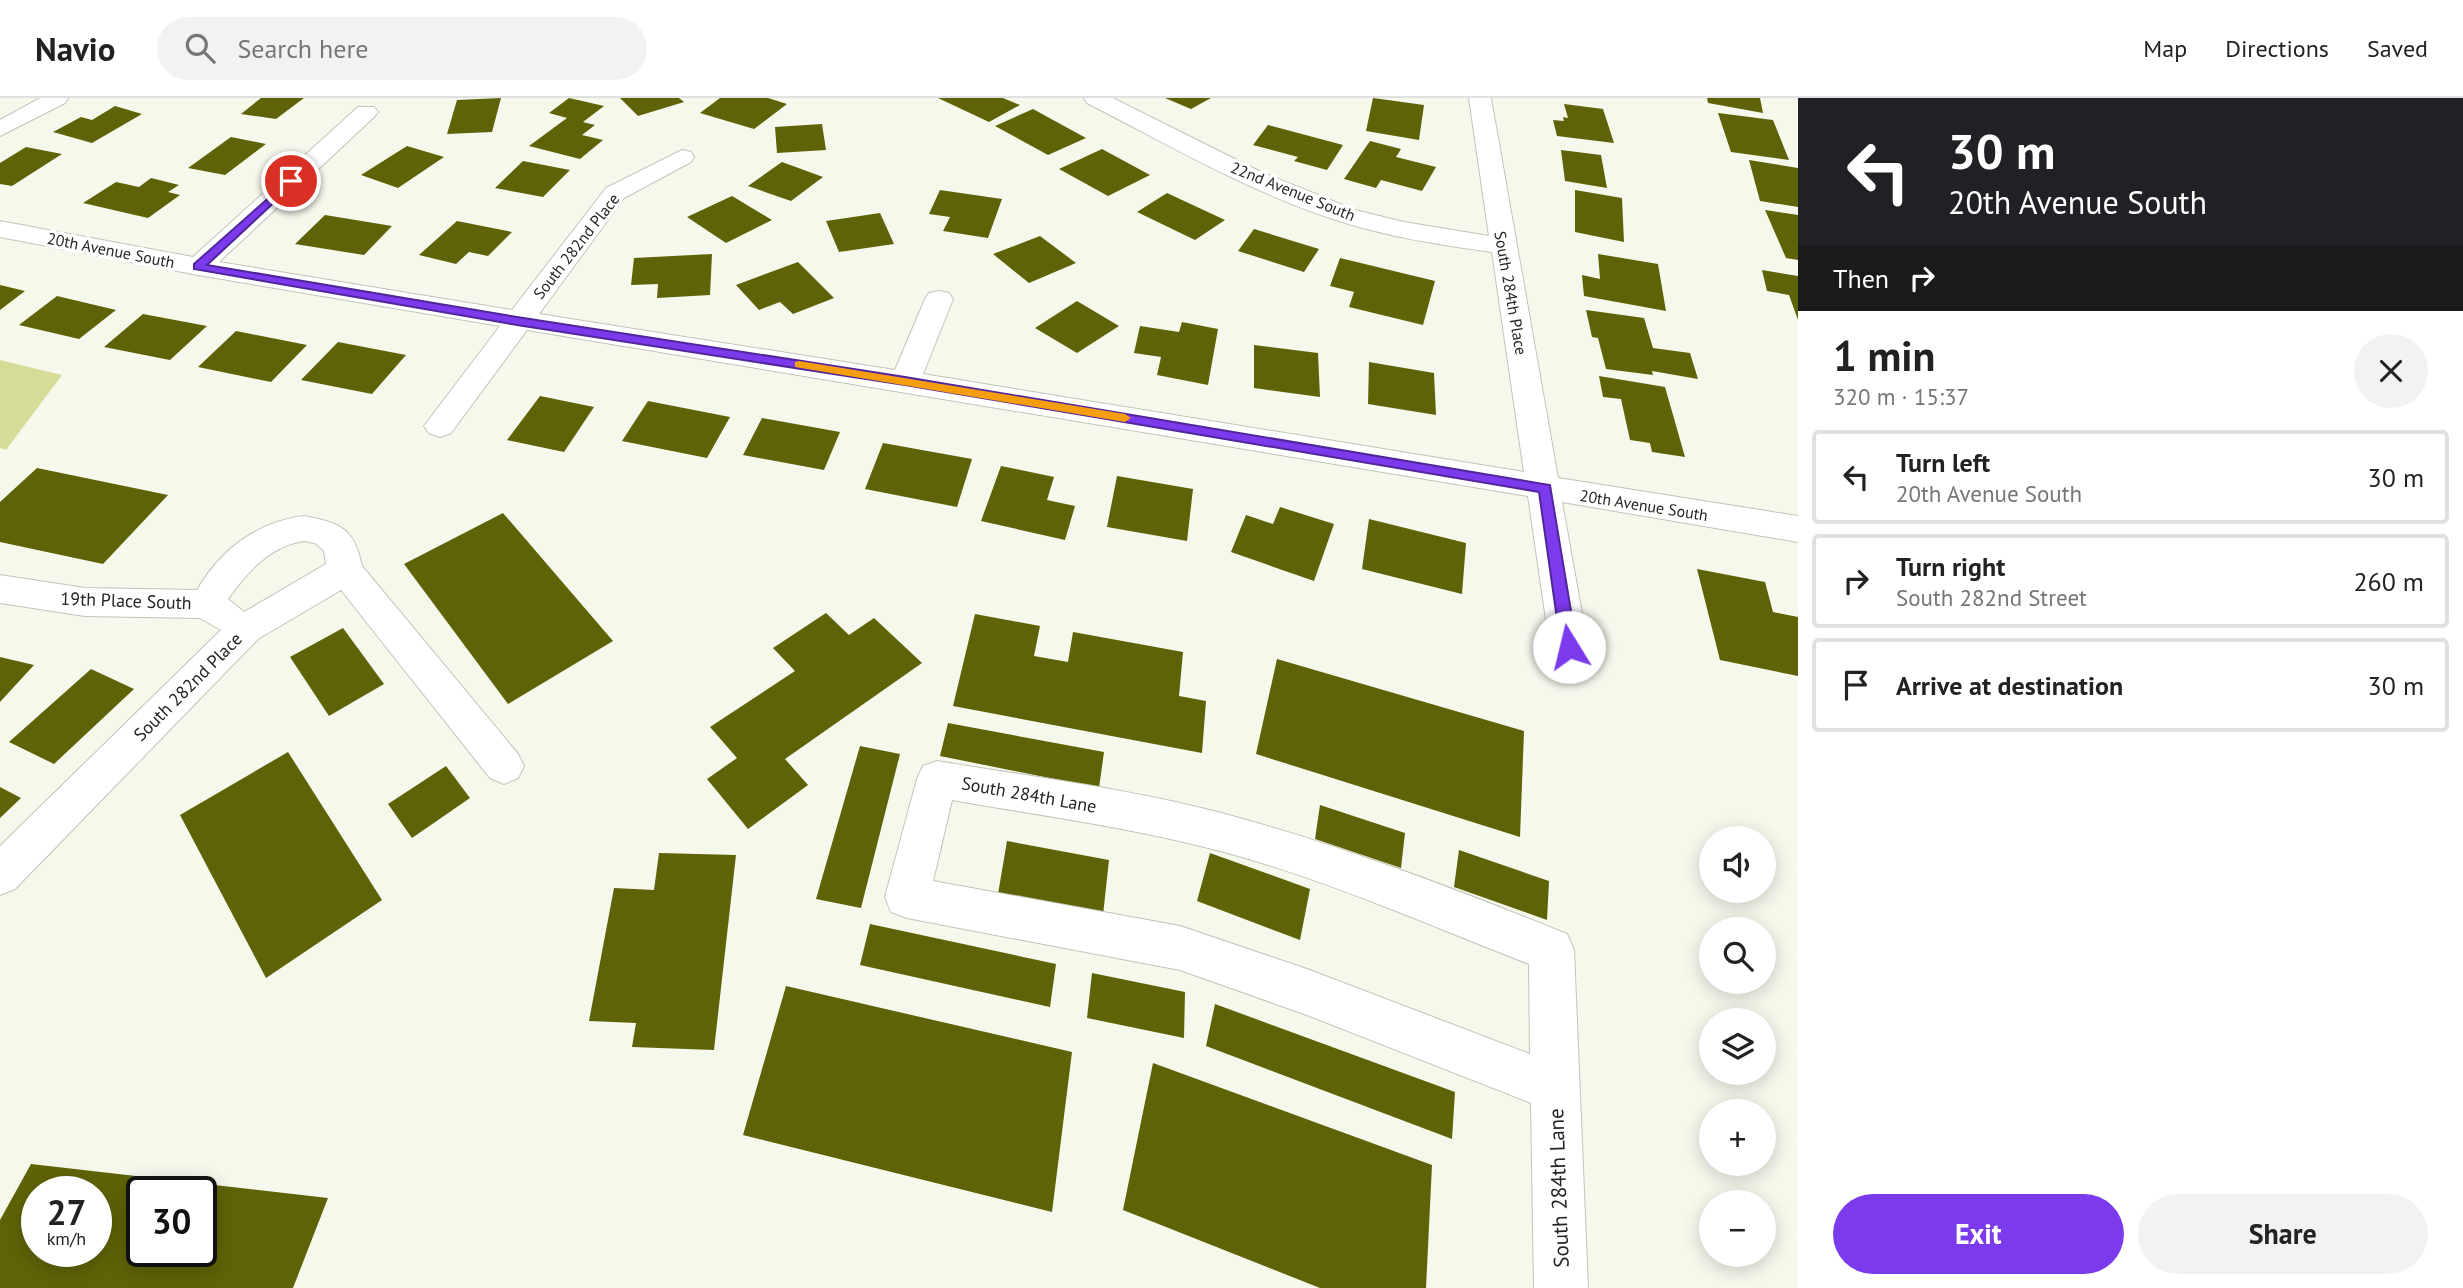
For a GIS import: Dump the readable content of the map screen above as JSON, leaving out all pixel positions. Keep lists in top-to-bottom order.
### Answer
{
  "streets": {
    "street": [
      "22nd Avenue South",
      "South 282nd Place",
      "20th Avenue South",
      "South 284th Place",
      "19th Place South",
      "South 284th Lane"
    ]
  },
  "crossings": [
    ["22nd Avenue South", "South 284th Place"],
    ["South 282nd Place", "20th Avenue South"],
    ["South 282nd Place", "19th Place South"],
    ["20th Avenue South", "South 284th Place"]
  ],
  "page": {
    "header": "Navio",
    "search": "Search here",
    "nav": ["Map", "Directions", "Saved"],
    "turn": ["30 m", "20th Avenue South"],
    "then": "Then",
    "heading": ["1 min", "320 m · 15:37"],
    "list": [
      {
        "name": "Turn left",
        "note": "20th Avenue South",
        "value": "30 m"
      },
      {
        "name": "Turn right",
        "note": "South 282nd Street",
        "value": "260 m"
      },
      {
        "name": "Arrive at destination",
        "value": "30 m"
      }
    ],
    "map_buttons": ["+", "−"],
    "speed": "27 km/h",
    "limit": "30",
    "buttons": ["Exit", "Share"]
  }
}
